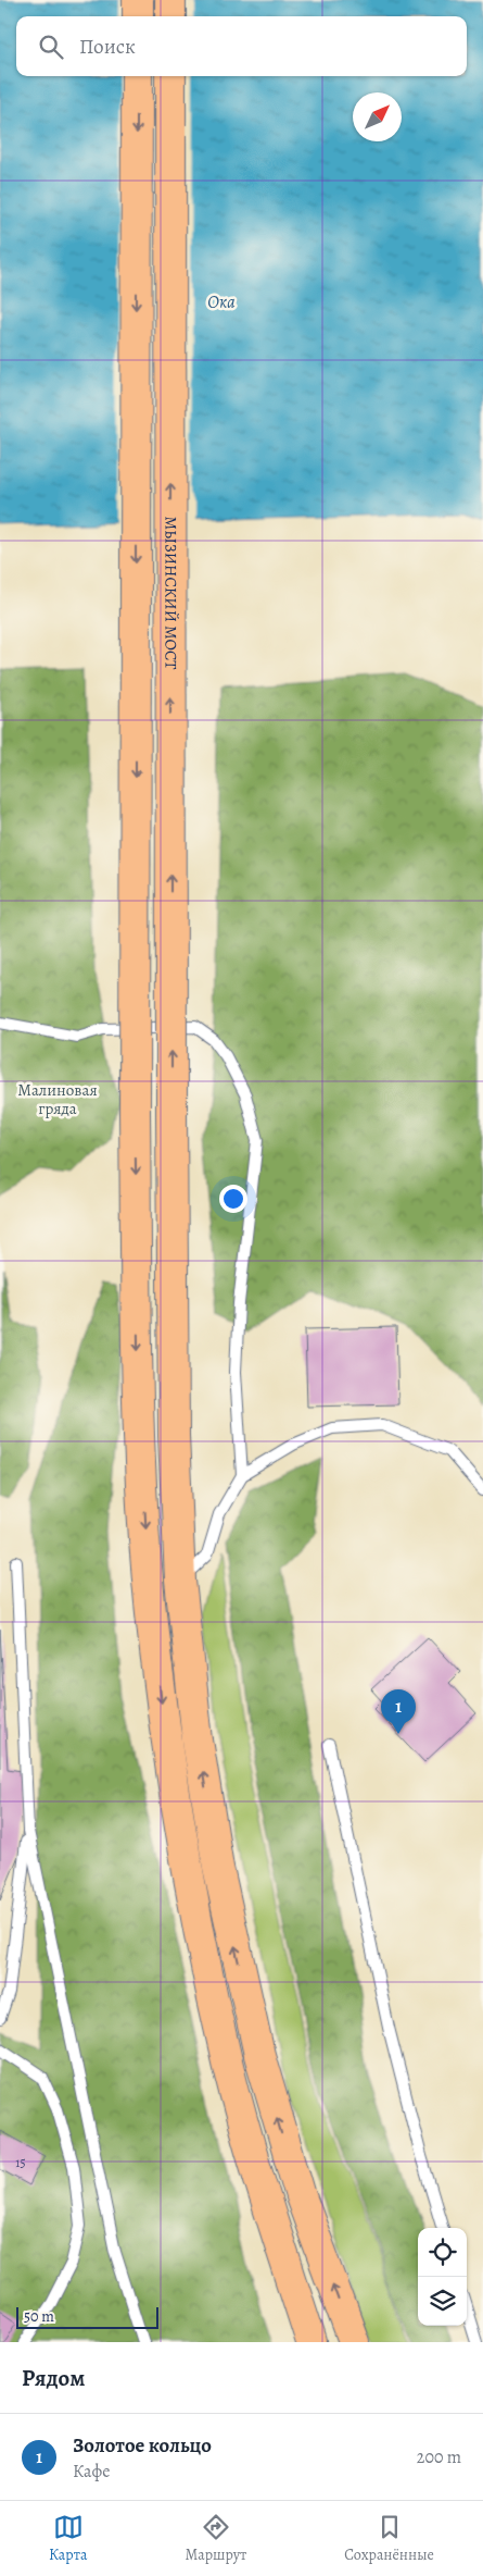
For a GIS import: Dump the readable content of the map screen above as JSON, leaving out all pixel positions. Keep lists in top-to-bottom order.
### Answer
{
  "streets": {
    "main road": ["МЫЗИНСКИЙ МОСТ"]
  },
  "water": ["Ока"],
  "parks": ["Малиновая гряда"],
  "house_numbers": ["15"],
  "scale_bar": "50 m",
  "north": "top right",
  "page": {
    "search": "Поиск",
    "pins": "1",
    "scale": "50 m",
    "heading": "Рядом",
    "list": [
      {
        "mark": "1",
        "name": "Золотое кольцо",
        "note": "Кафе",
        "value": "200 m"
      }
    ],
    "nav": ["Карта", "Маршрут", "Сохранённые"]
  }
}
